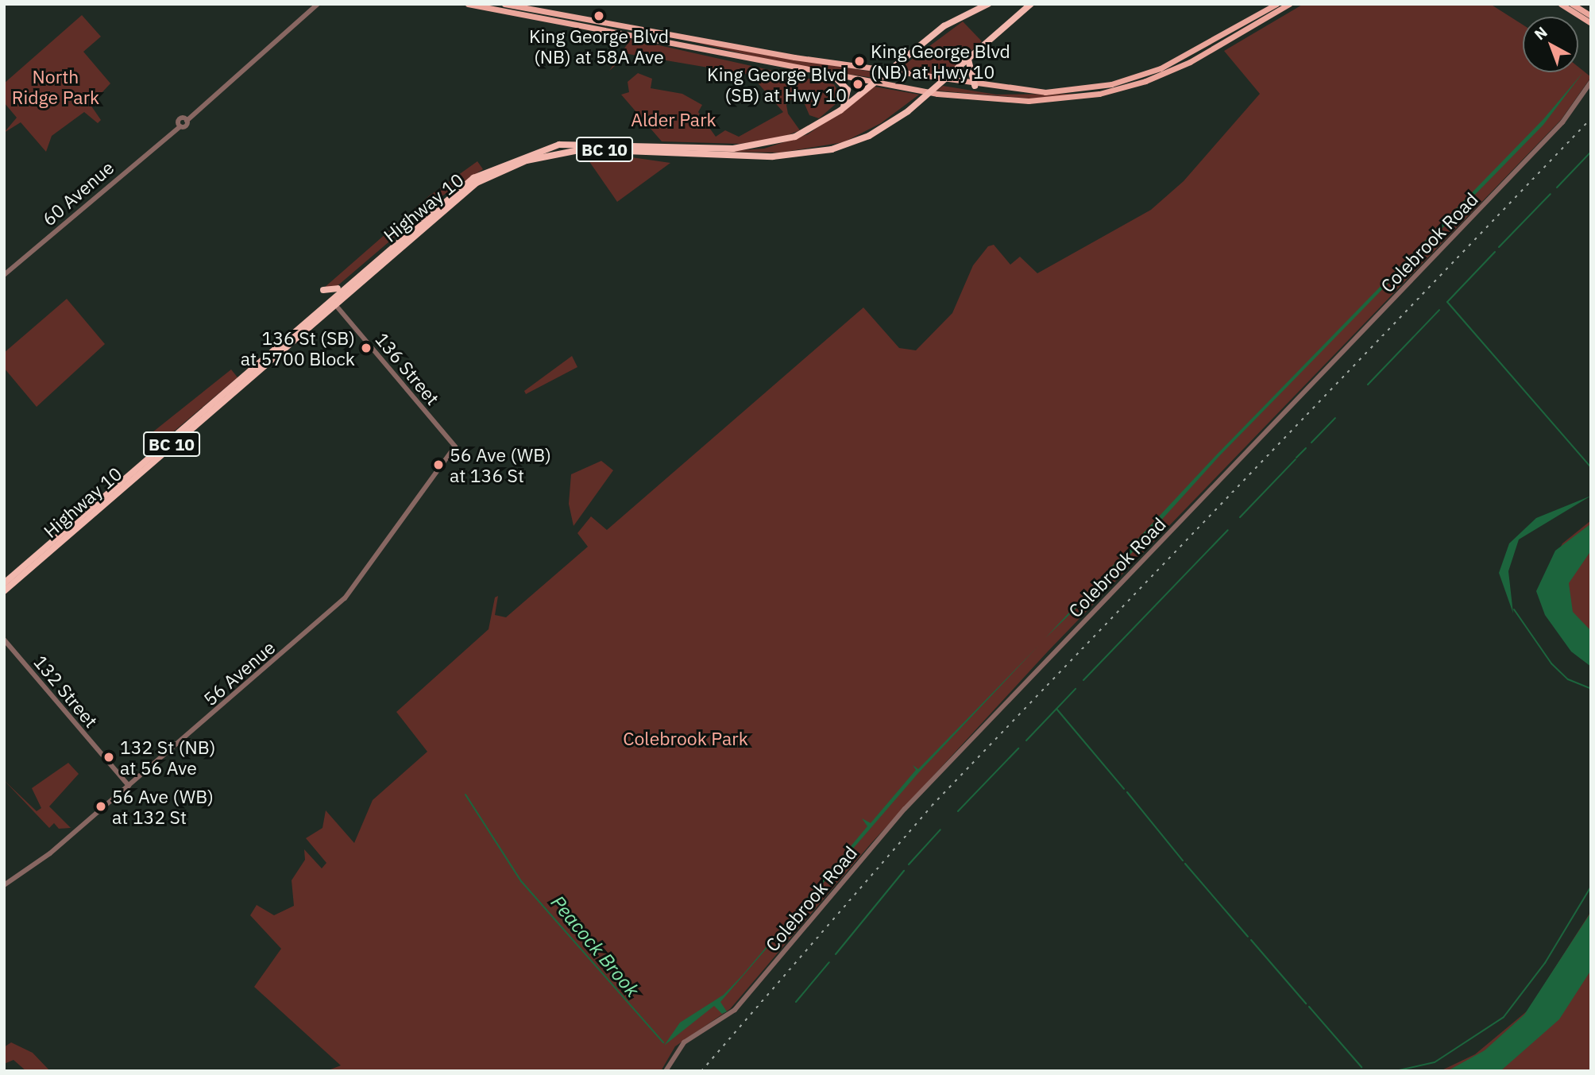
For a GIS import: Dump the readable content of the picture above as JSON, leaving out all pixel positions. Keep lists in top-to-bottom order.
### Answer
{
  "streets": {
    "highway": ["BC 10", "Highway 10"],
    "street": [
      "60 Avenue",
      "Colebrook Road",
      "136 Street",
      "56 Avenue",
      "132 Street"
    ]
  },
  "crossings": [
    ["136 Street", "56 Avenue"],
    ["56 Avenue", "132 Street"]
  ],
  "water": ["Peacock Brook"],
  "parks": ["North Ridge Park", "Alder Park", "Colebrook Park"],
  "places": [
    "King George Blvd (NB) at 58A Ave",
    "King George Blvd (NB) at Hwy 10",
    "King George Blvd (SB) at Hwy 10",
    "136 St (SB) at 5700 Block",
    "56 Ave (WB) at 136 St",
    "132 St (NB) at 56 Ave",
    "56 Ave (WB) at 132 St"
  ],
  "north": "top left"
}
